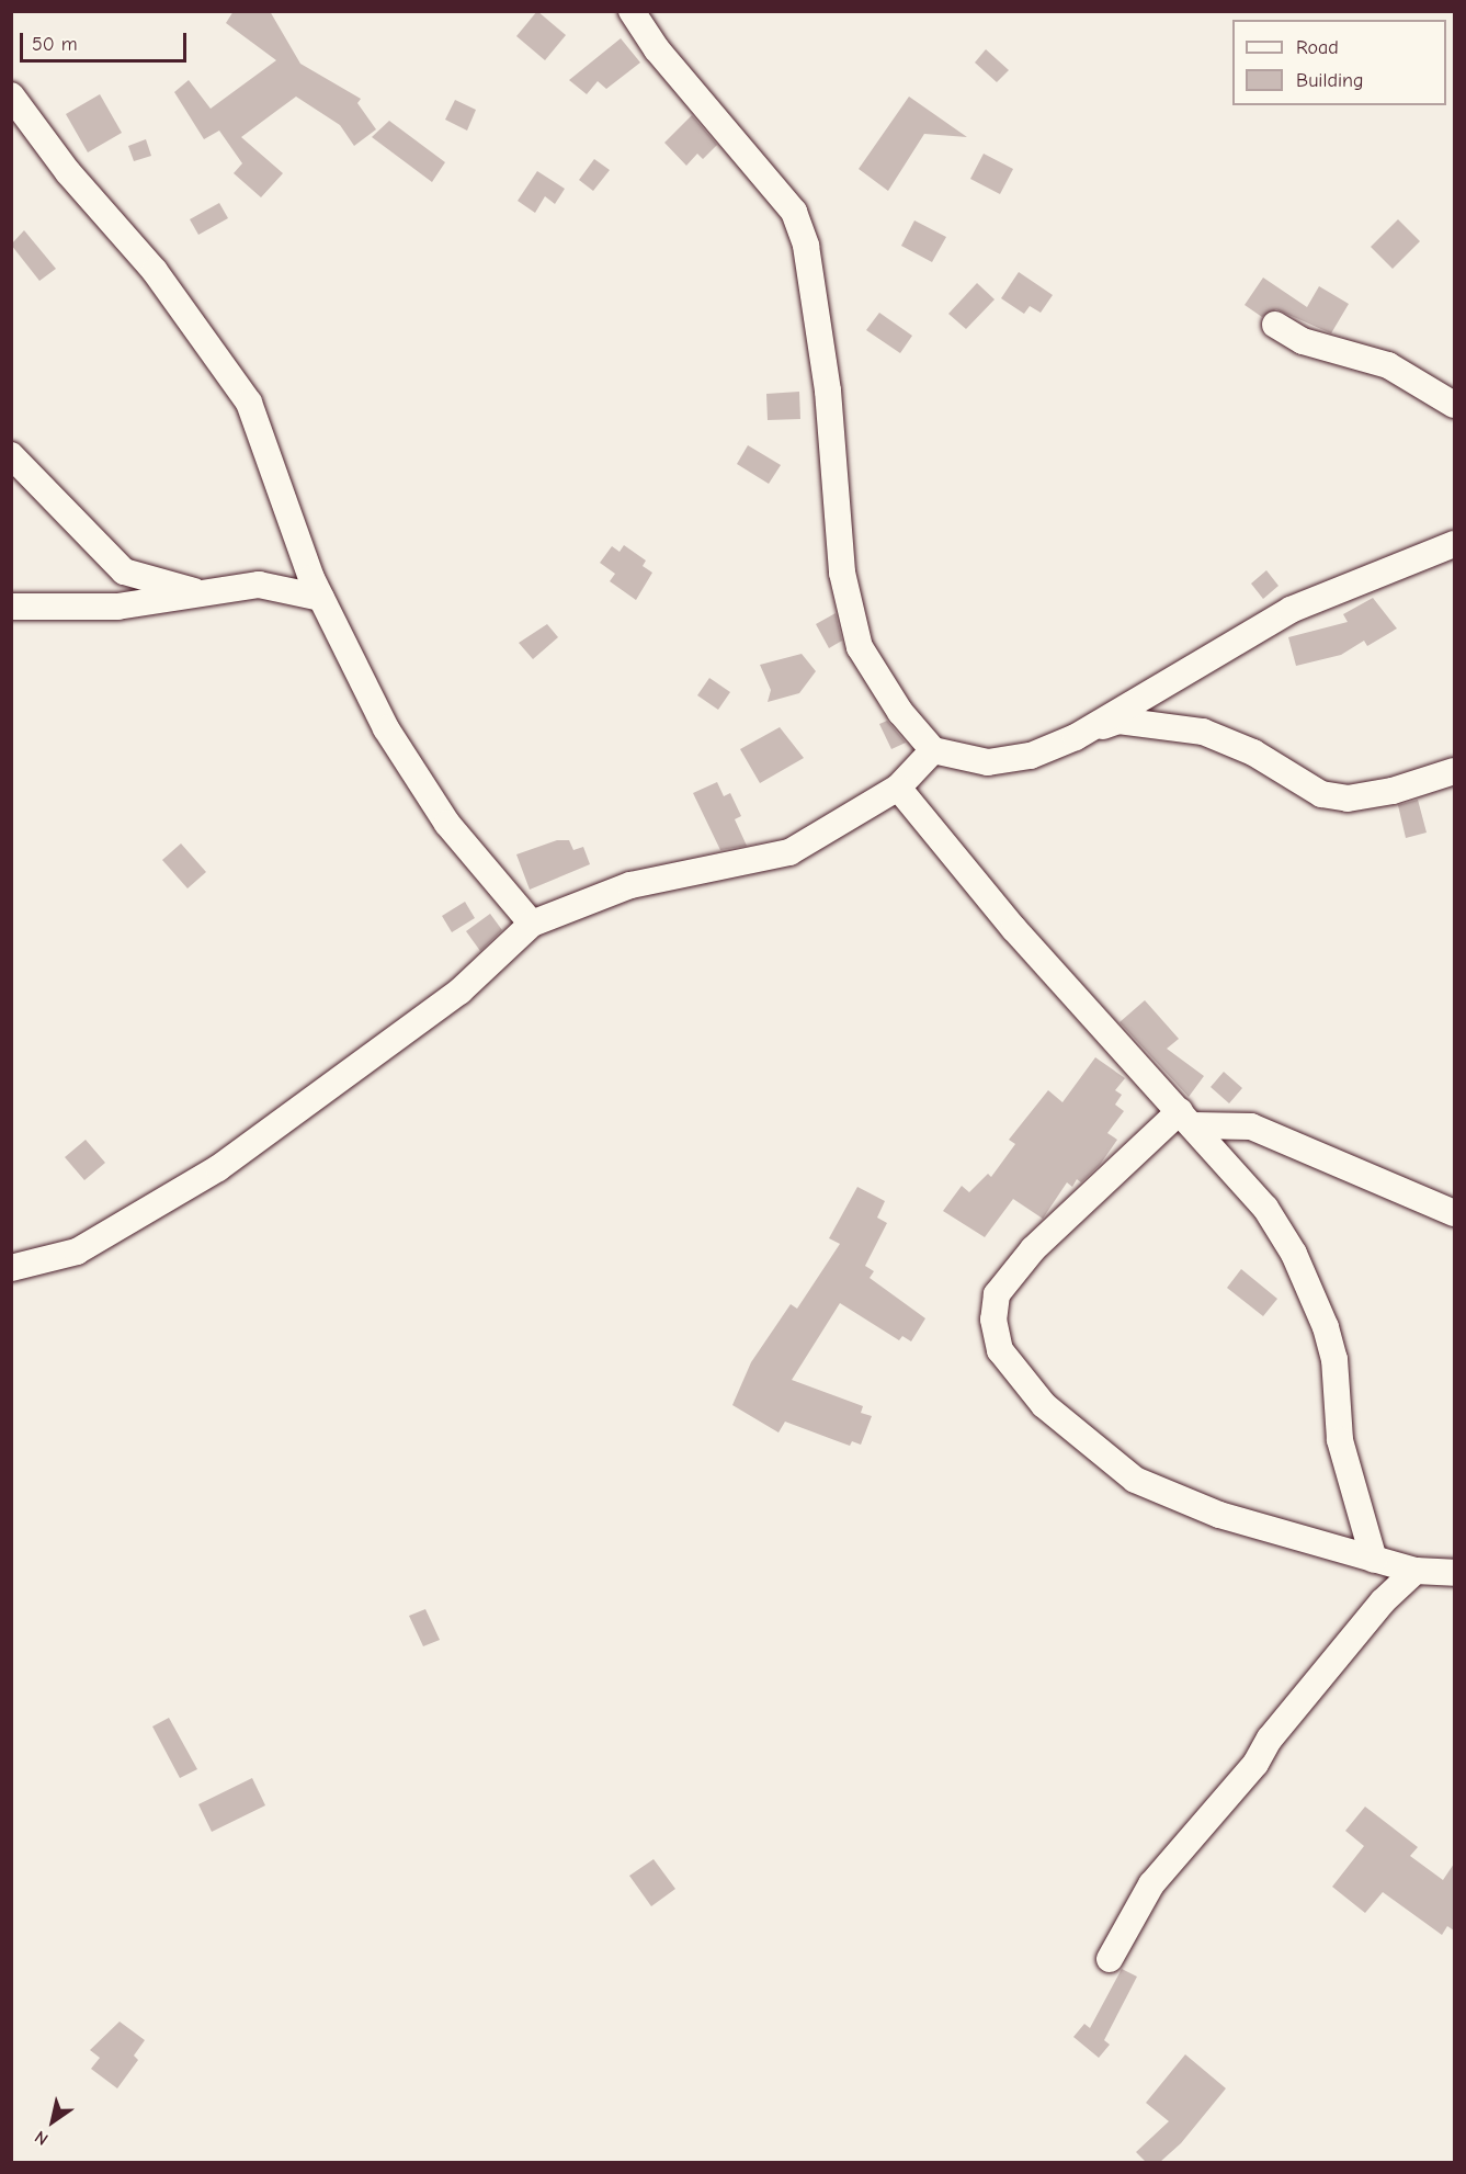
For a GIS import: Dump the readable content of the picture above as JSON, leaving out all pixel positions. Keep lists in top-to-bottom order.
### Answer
{
  "legend": ["Road", "Building"],
  "scale_bar": "50 m",
  "north": "bottom left"
}
